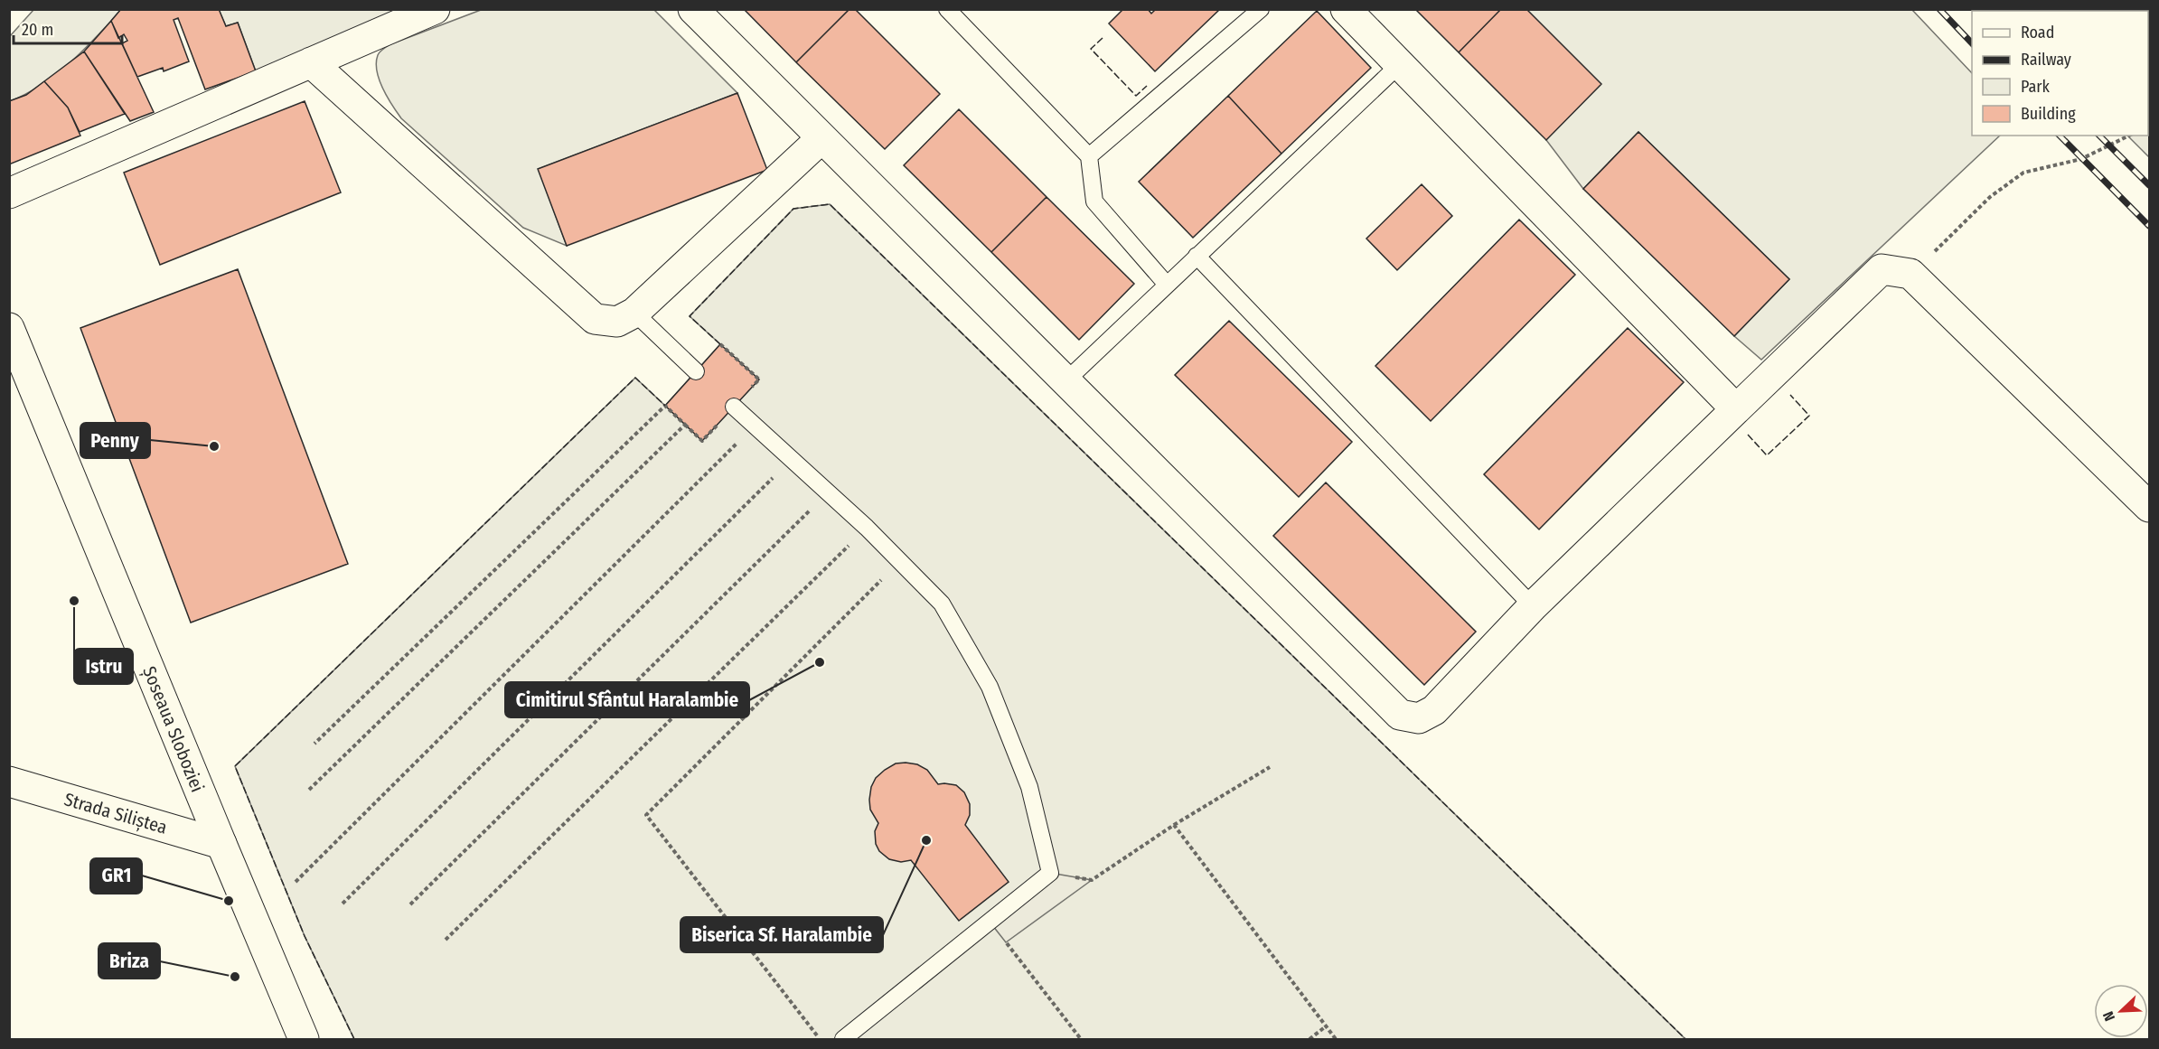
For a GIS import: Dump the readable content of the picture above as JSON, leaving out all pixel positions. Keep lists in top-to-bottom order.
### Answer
{
  "streets": {
    "street": ["Șoseaua Sloboziei", "Strada Siliștea"]
  },
  "crossings": [
    ["Șoseaua Sloboziei", "Strada Siliștea"]
  ],
  "places": [
    "Penny",
    "Istru",
    "Cimitirul Sfântul Haralambie",
    "Biserica Sf. Haralambie",
    "GR1",
    "Briza"
  ],
  "legend": [
    "Road",
    "Railway",
    "Park",
    "Building"
  ],
  "scale_bar": "20 m",
  "north": "bottom left"
}
